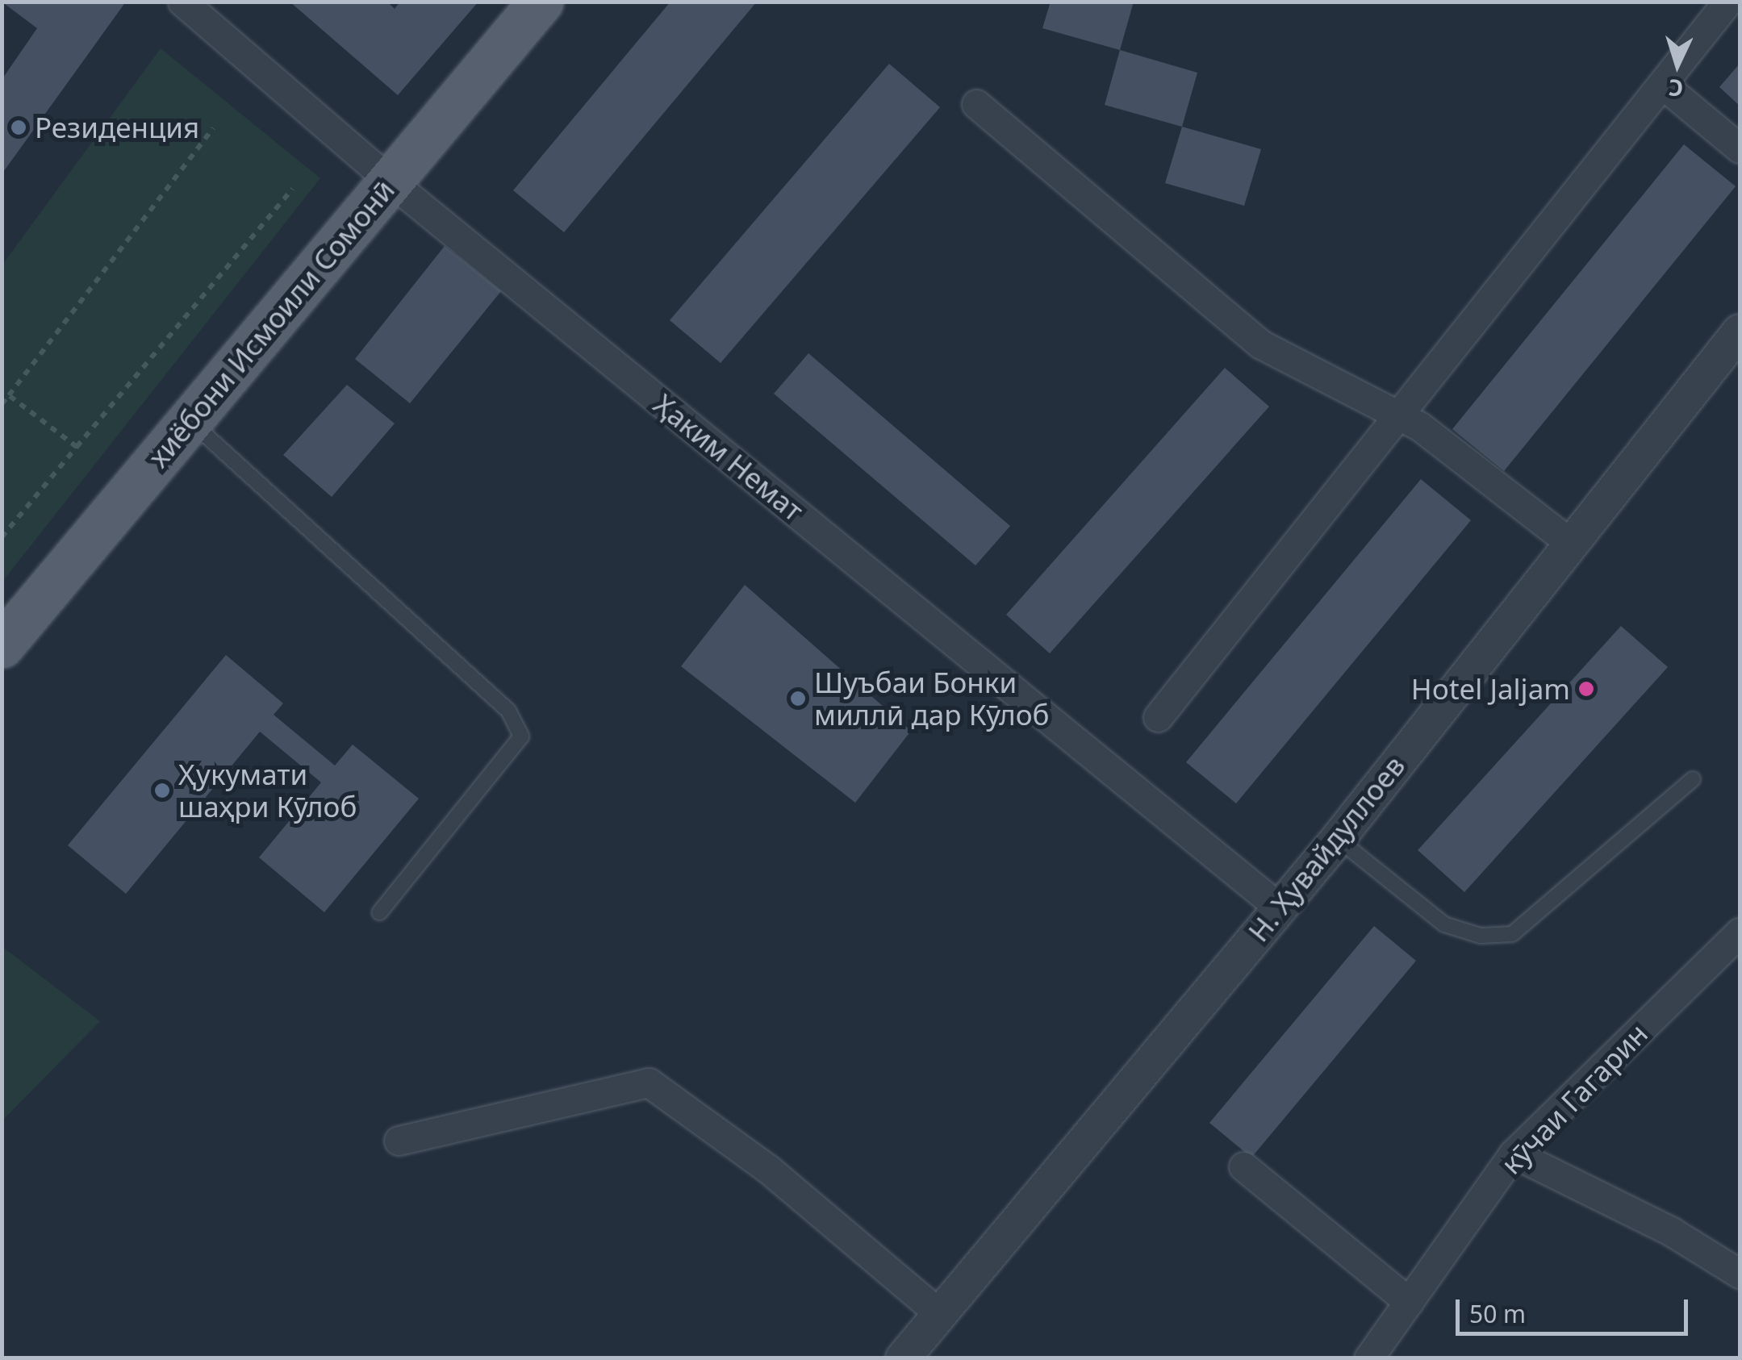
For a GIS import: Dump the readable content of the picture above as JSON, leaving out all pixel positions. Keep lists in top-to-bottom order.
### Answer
{
  "streets": {
    "main road": ["хиёбони Исмоили Сомонӣ"],
    "street": ["Ҳаким Немат", "Н. Ҳувайдуллоев", "кӯчаи Гагарин"]
  },
  "crossings": [
    ["хиёбони Исмоили Сомонӣ", "Ҳаким Немат"],
    ["Ҳаким Немат", "Н. Ҳувайдуллоев"]
  ],
  "places": [
    "Резиденция",
    "Hotel Jaljam",
    "Шуъбаи Бонки миллӣ дар Кӯлоб",
    "Ҳукумати шаҳри Кӯлоб"
  ],
  "scale_bar": "50 m",
  "north": "bottom"
}
